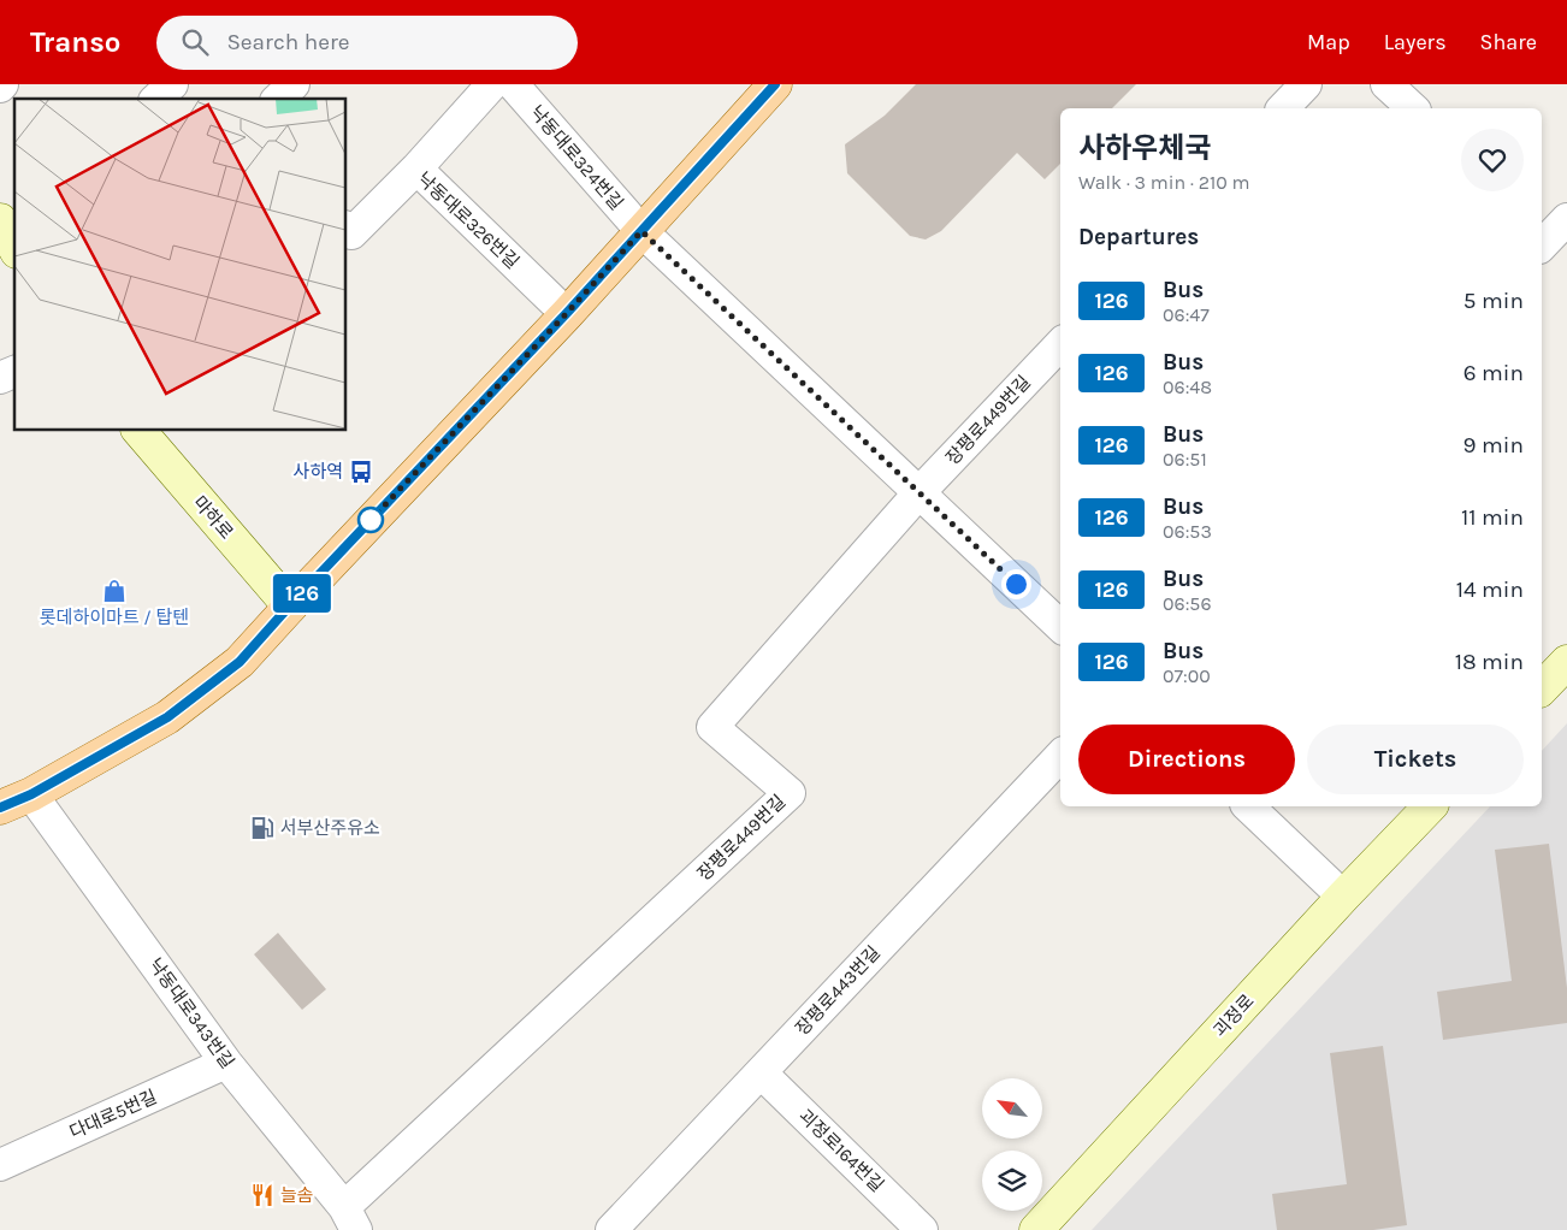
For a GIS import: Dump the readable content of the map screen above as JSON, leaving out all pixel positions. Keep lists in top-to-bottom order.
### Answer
{
  "streets": {
    "main road": ["마하로", "괴정로"],
    "street": [
      "낙동대로324번길",
      "낙동대로326번길",
      "장평로449번길",
      "장평로443번길",
      "낙동대로343번길",
      "다대로5번길",
      "괴정로164번길"
    ]
  },
  "crossings": [
    ["낙동대로324번길", "장평로449번길"],
    ["장평로449번길", "낙동대로343번길"],
    ["장평로443번길", "괴정로164번길"],
    ["낙동대로343번길", "다대로5번길"]
  ],
  "places": {
    "bus stop": ["사하역"],
    "shop": ["롯데하이마트 / 탑텐"],
    "fuel station": ["서부산주유소"],
    "restaurant": ["늘솜"]
  },
  "lines": ["bus line 126"],
  "north": "top left",
  "page": {
    "header": "Transo",
    "search": "Search here",
    "nav": ["Map", "Layers", "Share"],
    "on_map": "126",
    "heading": [
      ["사하우체국", "Walk · 3 min · 210 m"],
      "Departures"
    ],
    "list": [
      {
        "mark": "126",
        "name": "Bus",
        "note": "06:47",
        "value": "5 min"
      },
      {
        "mark": "126",
        "name": "Bus",
        "note": "06:48",
        "value": "6 min"
      },
      {
        "mark": "126",
        "name": "Bus",
        "note": "06:51",
        "value": "9 min"
      },
      {
        "mark": "126",
        "name": "Bus",
        "note": "06:53",
        "value": "11 min"
      },
      {
        "mark": "126",
        "name": "Bus",
        "note": "06:56",
        "value": "14 min"
      },
      {
        "mark": "126",
        "name": "Bus",
        "note": "07:00",
        "value": "18 min"
      }
    ],
    "buttons": ["Directions", "Tickets"]
  }
}
